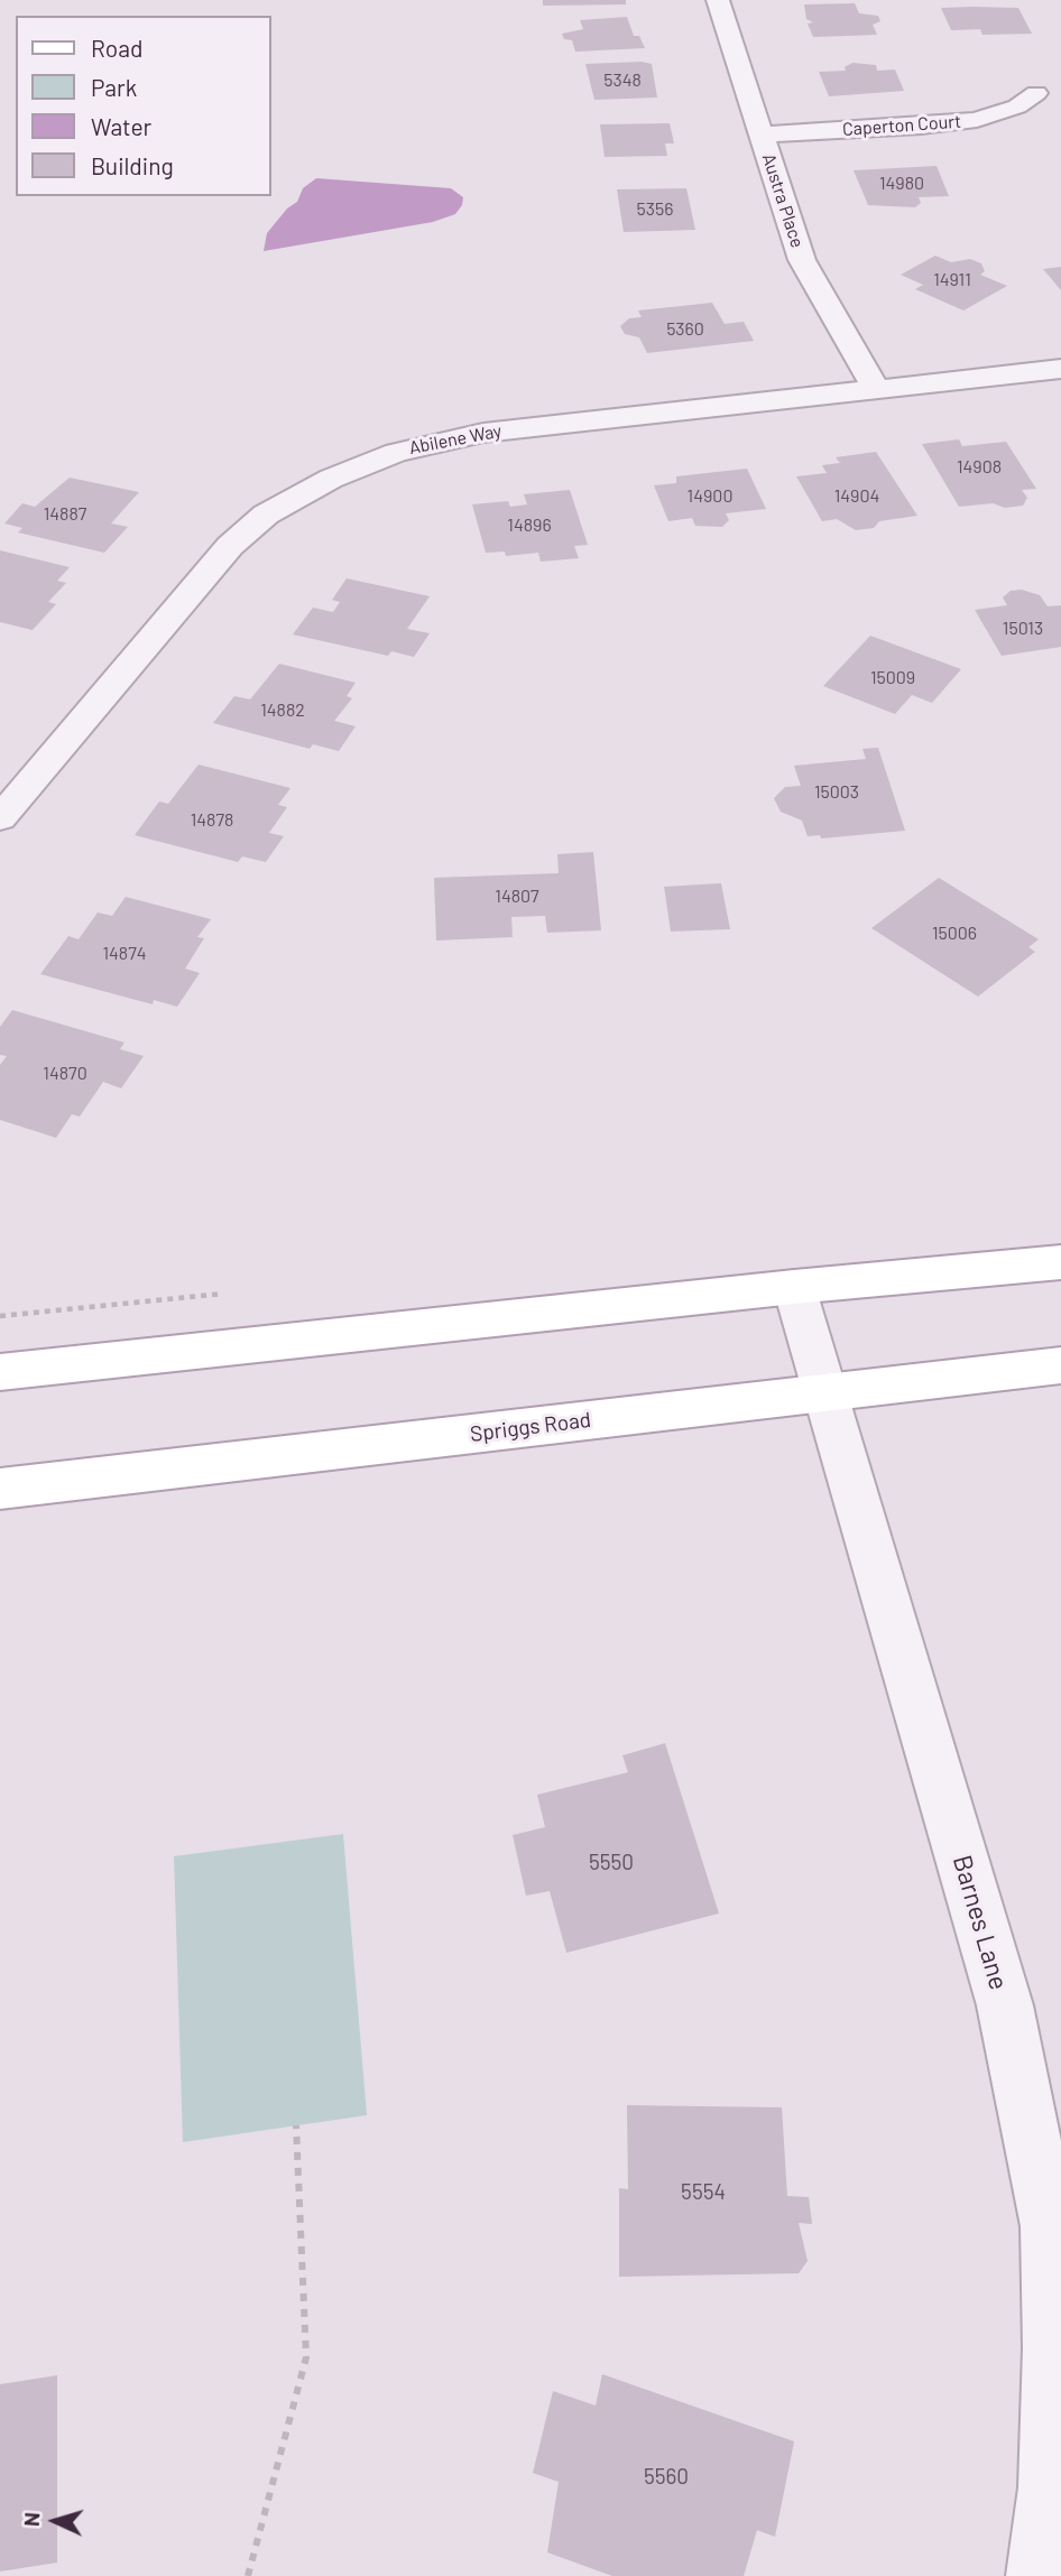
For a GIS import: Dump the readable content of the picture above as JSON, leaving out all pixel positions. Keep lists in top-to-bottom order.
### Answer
{
  "streets": {
    "main road": ["Spriggs Road"],
    "street": [
      "Caperton Court",
      "Austra Place",
      "Abilene Way",
      "Barnes Lane"
    ]
  },
  "crossings": [
    ["Caperton Court", "Austra Place"],
    ["Austra Place", "Abilene Way"],
    ["Spriggs Road", "Barnes Lane"]
  ],
  "house_numbers": [
    "5348",
    "14980",
    "5356",
    "14911",
    "5360",
    "14908",
    "14900",
    "14904",
    "14887",
    "14896",
    "15013",
    "15009",
    "14882",
    "15003",
    "14878",
    "14807",
    "15006",
    "14874",
    "14870",
    "5550",
    "5554",
    "5560"
  ],
  "legend": [
    "Road",
    "Park",
    "Water",
    "Building"
  ],
  "north": "left"
}
